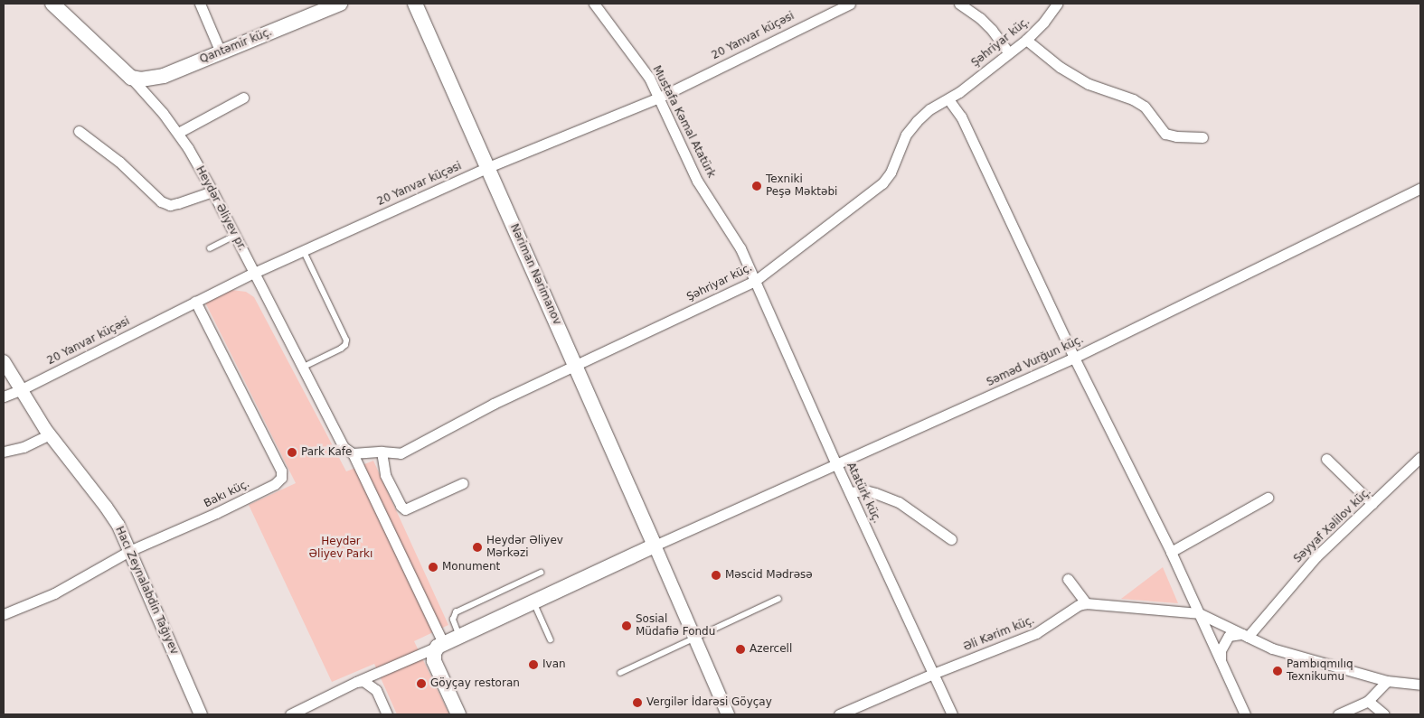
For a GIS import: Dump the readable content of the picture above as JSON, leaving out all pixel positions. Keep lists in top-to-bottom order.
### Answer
{
  "streets": {
    "main road": ["Qantəmir küç.", "Heydər Əliyev pr.", "Nəriman Nərimanov"],
    "street": [
      "20 Yanvar küçəsi",
      "Şəhriyar küç.",
      "Mustafa Kəmal Atatürk",
      "Səməd Vurğun küç.",
      "Atatürk küç.",
      "Bakı küç.",
      "Səyyaf Xəlilov küç.",
      "Hacı Zeynalabdin Tağıyev",
      "Əli Kərim küç."
    ]
  },
  "crossings": [
    ["20 Yanvar küçəsi", "Mustafa Kəmal Atatürk"],
    ["20 Yanvar küçəsi", "Heydər Əliyev pr."],
    ["20 Yanvar küçəsi", "Nəriman Nərimanov"],
    ["20 Yanvar küçəsi", "Bakı küç."],
    ["20 Yanvar küçəsi", "Hacı Zeynalabdin Tağıyev"],
    ["Şəhriyar küç.", "Mustafa Kəmal Atatürk"],
    ["Şəhriyar küç.", "Heydər Əliyev pr."],
    ["Şəhriyar küç.", "Nəriman Nərimanov"],
    ["Şəhriyar küç.", "Atatürk küç."],
    ["Qantəmir küç.", "Heydər Əliyev pr."],
    ["Mustafa Kəmal Atatürk", "Atatürk küç."],
    ["Nəriman Nərimanov", "Səməd Vurğun küç."],
    ["Səməd Vurğun küç.", "Atatürk küç."],
    ["Atatürk küç.", "Əli Kərim küç."],
    ["Bakı küç.", "Hacı Zeynalabdin Tağıyev"]
  ],
  "parks": ["Heydər Əliyev Parkı"],
  "places": [
    "Texniki Peşə Məktəbi",
    "Park Kafe",
    "Heydər Əliyev Mərkəzi",
    "Monument",
    "Məscid Mədrəsə",
    "Sosial Müdafiə Fondu",
    "Azercell",
    "Ivan",
    "Pambıqmılıq Texnikumu",
    "Göyçay restoran",
    "Vergilər İdarəsi Göyçay"
  ]
}
